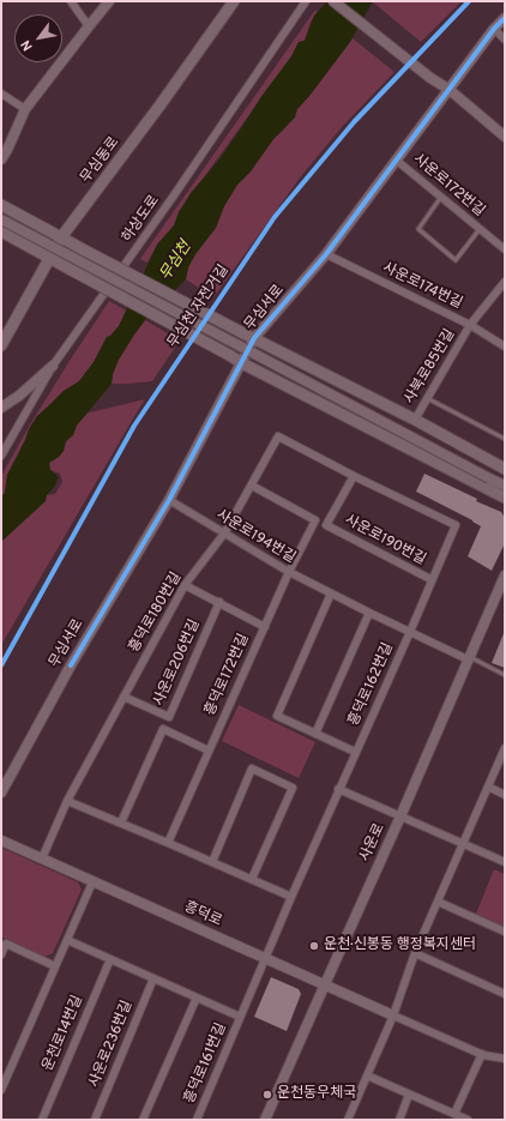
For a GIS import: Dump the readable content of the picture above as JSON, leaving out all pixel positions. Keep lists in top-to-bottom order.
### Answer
{
  "streets": {
    "main road": ["무심동로"],
    "street": [
      "사운로172번길",
      "하상도로",
      "사운로174번길",
      "무심서로",
      "사북로85번길",
      "사운로194번길",
      "사운로190번길",
      "흥덕로180번길",
      "사운로206번길",
      "흥덕로172번길",
      "흥덕로162번길",
      "사운로",
      "흥덕로",
      "운천로14번길",
      "사운로236번길",
      "흥덕로161번길"
    ],
    "cycle path": ["무심천 자전거길"]
  },
  "crossings": [
    ["사운로172번길", "무심서로"],
    ["사운로174번길", "무심서로"],
    ["사운로174번길", "사북로85번길"],
    ["무심서로", "사운로194번길"],
    ["사운로194번길", "흥덕로180번길"],
    ["사운로194번길", "흥덕로172번길"],
    ["사운로194번길", "흥덕로162번길"],
    ["사운로194번길", "사운로"],
    ["사운로190번길", "흥덕로180번길"],
    ["사운로190번길", "흥덕로162번길"],
    ["흥덕로180번길", "사운로206번길"],
    ["흥덕로180번길", "흥덕로172번길"],
    ["흥덕로180번길", "흥덕로162번길"],
    ["흥덕로180번길", "흥덕로"],
    ["사운로206번길", "흥덕로172번길"],
    ["흥덕로162번길", "흥덕로"],
    ["흥덕로162번길", "흥덕로161번길"],
    ["사운로", "흥덕로"],
    ["흥덕로", "흥덕로161번길"],
    ["운천로14번길", "흥덕로161번길"],
    ["사운로236번길", "흥덕로161번길"]
  ],
  "water": ["무심천"],
  "places": ["운천·신봉동 행정복지센터", "운천동우체국"],
  "north": "bottom left"
}
